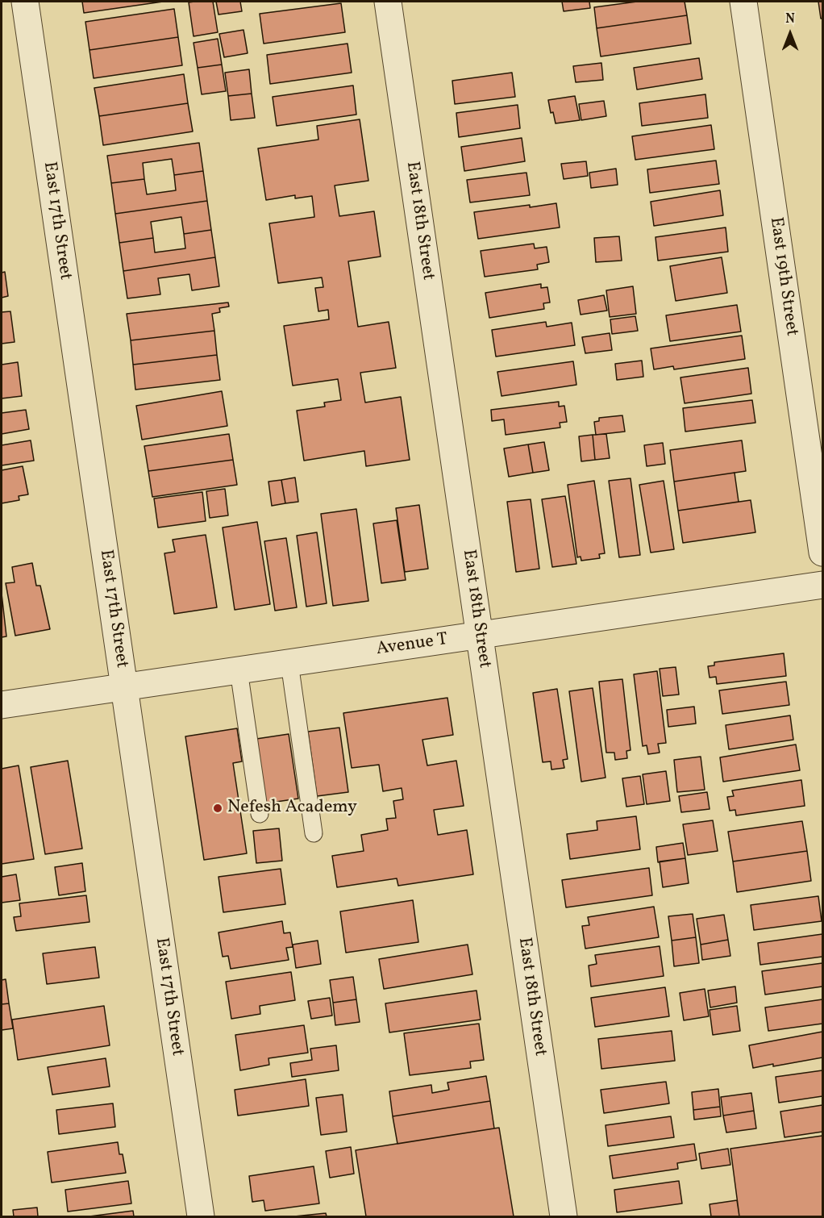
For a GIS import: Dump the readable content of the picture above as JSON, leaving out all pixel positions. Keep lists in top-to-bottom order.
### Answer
{
  "streets": {
    "street": [
      "East 17th Street",
      "East 18th Street",
      "East 19th Street",
      "Avenue T"
    ]
  },
  "crossings": [
    ["East 17th Street", "Avenue T"],
    ["East 18th Street", "Avenue T"]
  ],
  "places": ["Nefesh Academy"],
  "north": "top"
}
